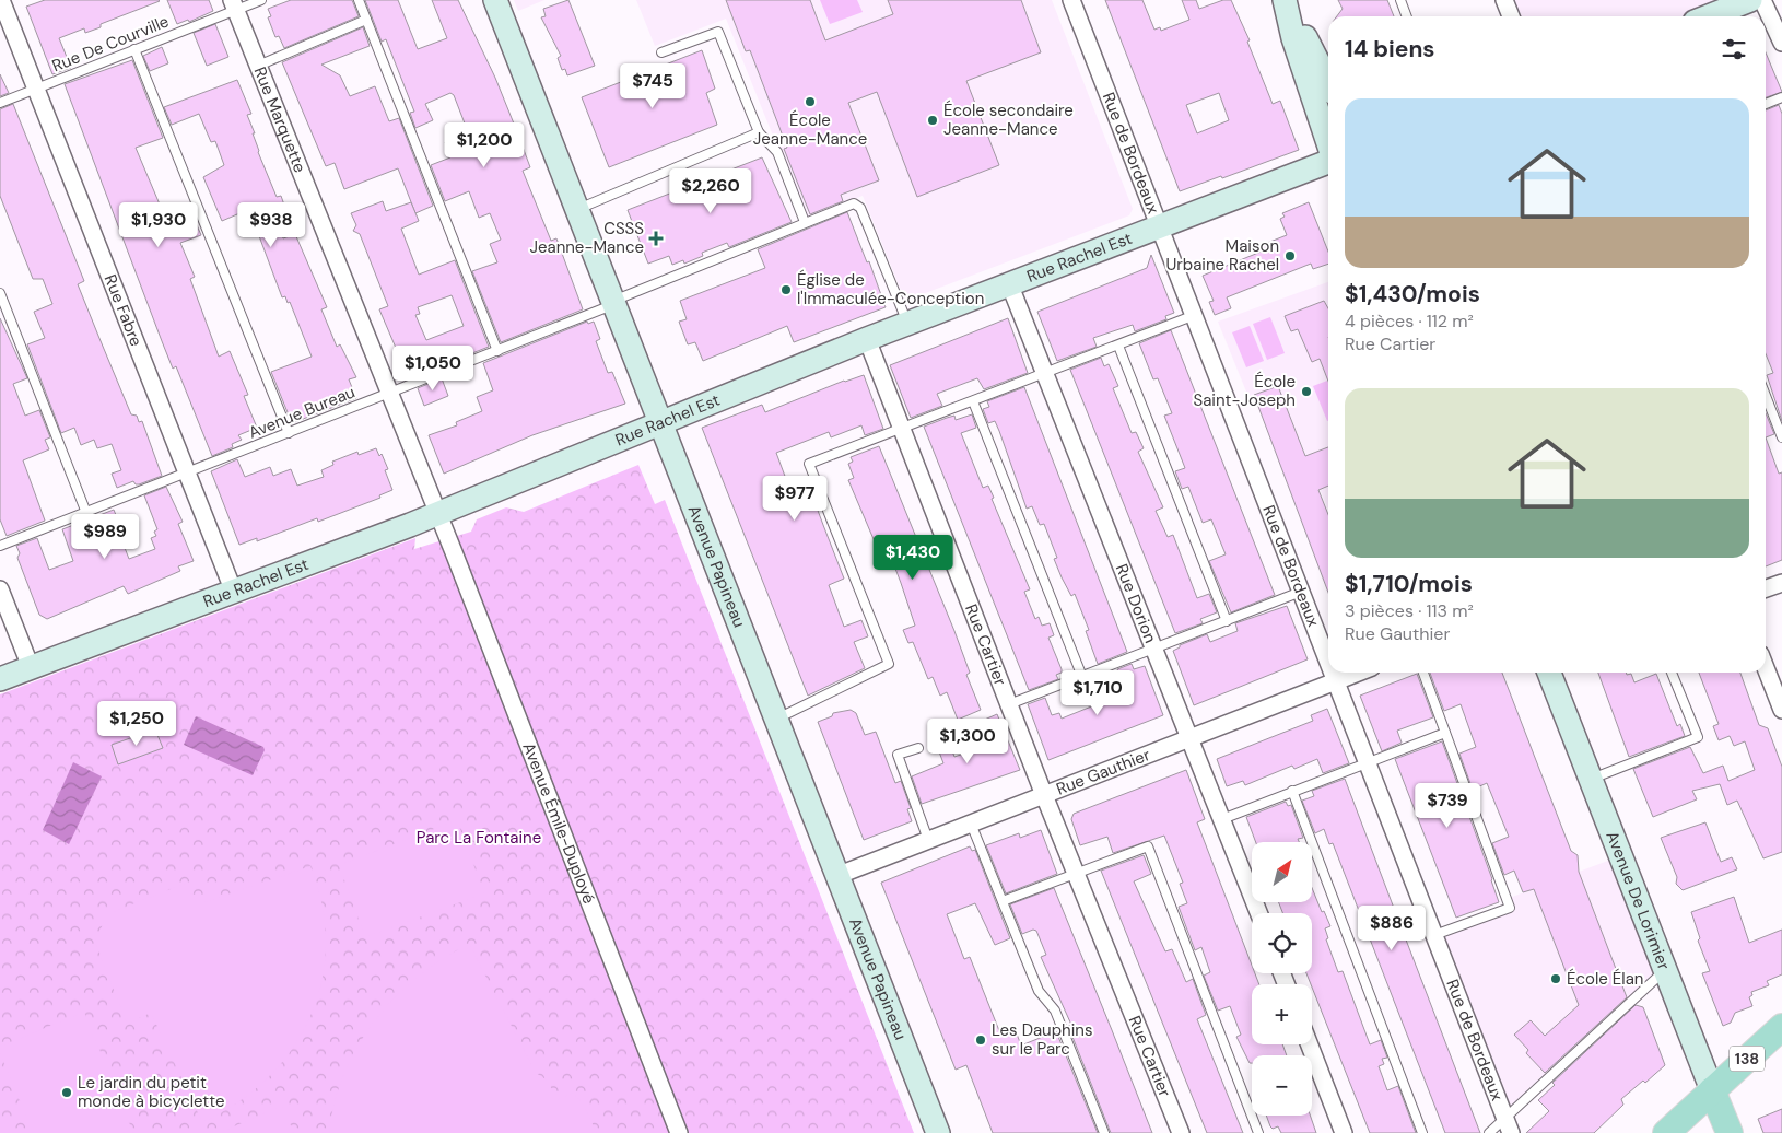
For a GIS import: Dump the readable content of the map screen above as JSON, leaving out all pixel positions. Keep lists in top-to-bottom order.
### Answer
{
  "streets": {
    "main road": [
      "Rue Rachel Est",
      "Avenue Papineau",
      "Avenue De Lorimier",
      "138"
    ],
    "street": [
      "Rue Marquette",
      "Rue de Bordeaux",
      "Rue Fabre",
      "Rue Dorion",
      "Rue Cartier",
      "Rue Gauthier",
      "Avenue Émile-Duployé"
    ],
    "lane": ["Rue De Courville", "Avenue Bureau"]
  },
  "crossings": [
    ["Rue De Courville", "Rue Marquette"],
    ["Rue De Courville", "Rue Fabre"],
    ["Rue Marquette", "Rue Rachel Est"],
    ["Rue Marquette", "Avenue Bureau"],
    ["Rue Marquette", "Avenue Émile-Duployé"],
    ["Rue de Bordeaux", "Rue Rachel Est"],
    ["Rue de Bordeaux", "Rue Gauthier"],
    ["Rue Rachel Est", "Rue Fabre"],
    ["Rue Rachel Est", "Avenue Bureau"],
    ["Rue Rachel Est", "Avenue Papineau"],
    ["Rue Rachel Est", "Rue Dorion"],
    ["Rue Rachel Est", "Rue Cartier"],
    ["Rue Rachel Est", "Avenue Émile-Duployé"],
    ["Rue Fabre", "Avenue Bureau"],
    ["Avenue Bureau", "Avenue Papineau"],
    ["Avenue Papineau", "Rue Gauthier"],
    ["Rue Dorion", "Rue Gauthier"],
    ["Rue Cartier", "Rue Gauthier"],
    ["Avenue De Lorimier", "138"]
  ],
  "parks": ["Parc La Fontaine"],
  "places": {
    "other": [
      "École Jeanne-Mance",
      "École secondaire Jeanne-Mance",
      "Maison Urbaine Rachel",
      "Église de l'Immaculée-Conception",
      "École Saint-Joseph",
      "École Élan",
      "Les Dauphins sur le Parc",
      "Le jardin du petit monde à bicyclette"
    ],
    "health": ["CSSS Jeanne-Mance"]
  },
  "north": "top right",
  "page": {
    "heading": "14 biens",
    "price": [
      "$745",
      "$1,200",
      "$2,260",
      "$1,930",
      "$938",
      "$1,050",
      "$977",
      "$989",
      "$1,430",
      "$1,710",
      "$1,250",
      "$1,300",
      "$739",
      "$886"
    ],
    "list": [
      {
        "name": "$1,430/mois",
        "note": "4 pièces · 112 m² · Rue Cartier"
      },
      {
        "name": "$1,710/mois",
        "note": "3 pièces · 113 m² · Rue Gauthier"
      }
    ],
    "map_buttons": ["+", "−"]
  }
}
